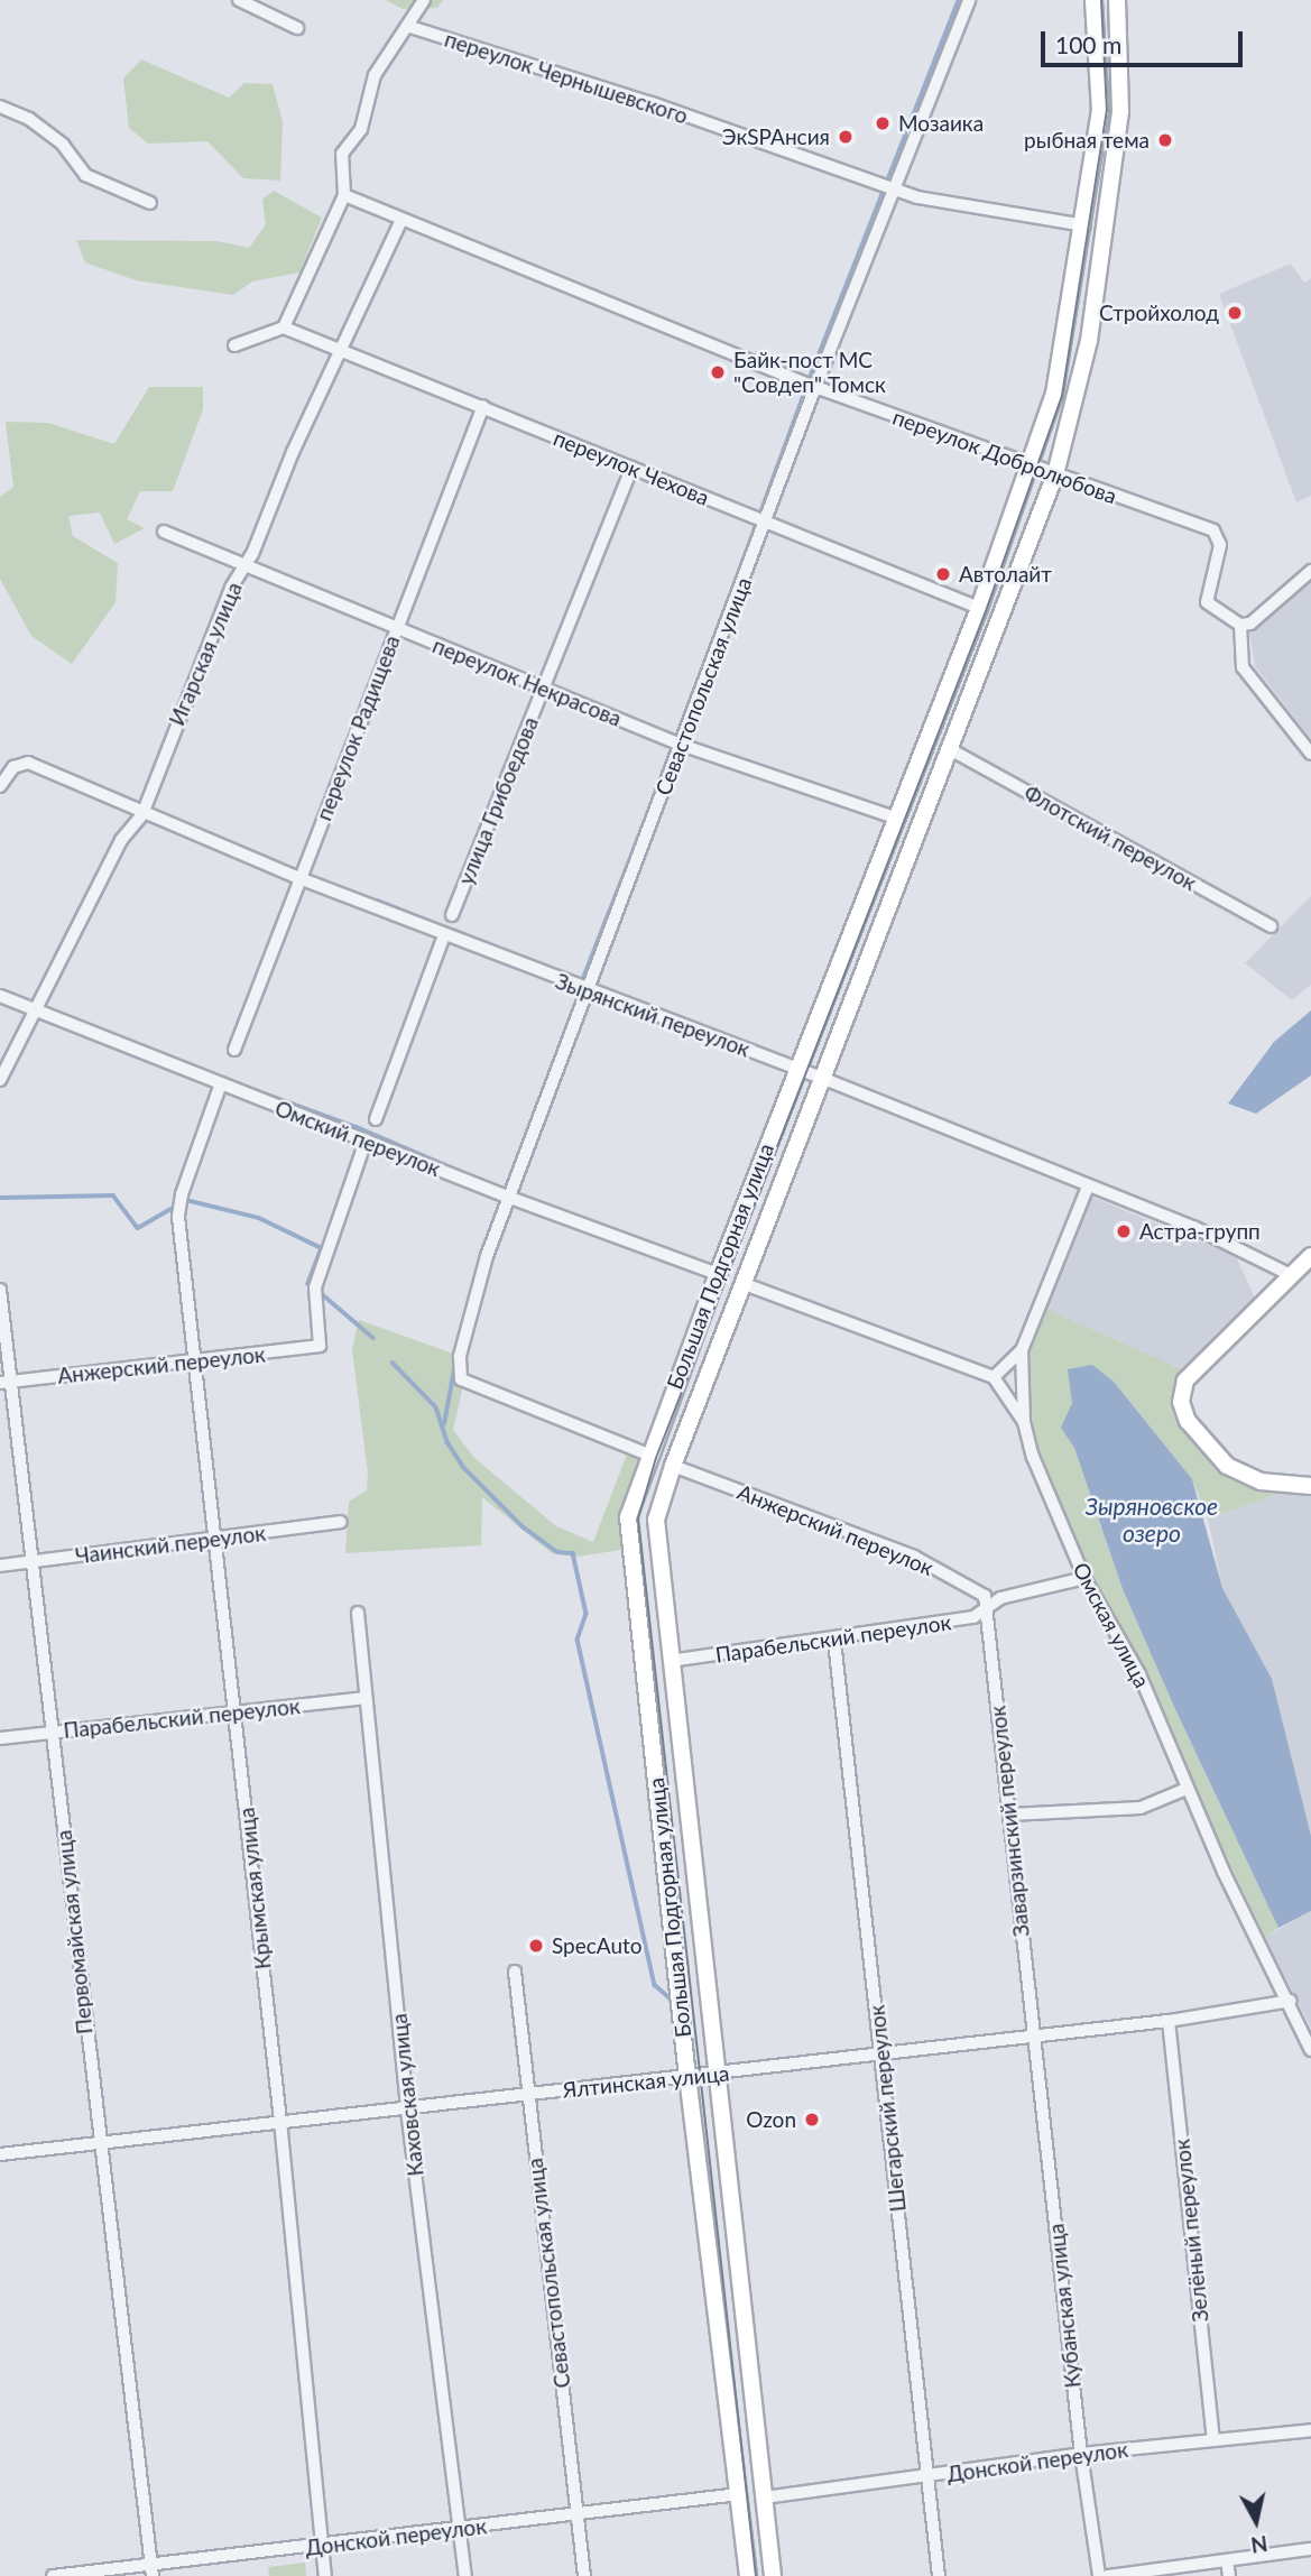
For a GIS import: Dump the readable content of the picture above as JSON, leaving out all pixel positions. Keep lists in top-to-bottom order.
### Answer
{
  "streets": {
    "main road": ["Большая Подгорная улица"],
    "street": [
      "переулок Чернышевского",
      "переулок Добролюбова",
      "переулок Чехова",
      "Игарская улица",
      "переулок Некрасова",
      "Севастопольская улица",
      "переулок Радищева",
      "улица Грибоедова",
      "Флотский переулок",
      "Зырянский переулок",
      "Омский переулок",
      "Анжерский переулок",
      "Чаинский переулок",
      "Омская улица",
      "Парабельский переулок",
      "Заварзинский переулок",
      "Крымская улица",
      "Первомайская улица",
      "Ялтинская улица",
      "Каховская улица",
      "Шегарский переулок",
      "Зелёный переулок",
      "Кубанская улица",
      "Донской переулок"
    ]
  },
  "crossings": [
    ["переулок Чернышевского", "Севастопольская улица"],
    ["переулок Чернышевского", "Большая Подгорная улица"],
    ["переулок Добролюбова", "Игарская улица"],
    ["переулок Добролюбова", "Севастопольская улица"],
    ["переулок Добролюбова", "Большая Подгорная улица"],
    ["переулок Чехова", "Игарская улица"],
    ["переулок Чехова", "Севастопольская улица"],
    ["переулок Чехова", "переулок Радищева"],
    ["переулок Чехова", "улица Грибоедова"],
    ["переулок Чехова", "Большая Подгорная улица"],
    ["Игарская улица", "переулок Некрасова"],
    ["Игарская улица", "Зырянский переулок"],
    ["Игарская улица", "Омский переулок"],
    ["переулок Некрасова", "Севастопольская улица"],
    ["переулок Некрасова", "переулок Радищева"],
    ["переулок Некрасова", "улица Грибоедова"],
    ["переулок Некрасова", "Большая Подгорная улица"],
    ["Севастопольская улица", "Зырянский переулок"],
    ["Севастопольская улица", "Омский переулок"],
    ["Севастопольская улица", "Большая Подгорная улица"],
    ["Севастопольская улица", "Ялтинская улица"],
    ["Севастопольская улица", "Донской переулок"],
    ["переулок Радищева", "Зырянский переулок"],
    ["Флотский переулок", "Большая Подгорная улица"],
    ["Зырянский переулок", "Большая Подгорная улица"],
    ["Зырянский переулок", "Омская улица"],
    ["Омский переулок", "Большая Подгорная улица"],
    ["Омский переулок", "Анжерский переулок"],
    ["Омский переулок", "Крымская улица"],
    ["Большая Подгорная улица", "Анжерский переулок"],
    ["Большая Подгорная улица", "Парабельский переулок"],
    ["Большая Подгорная улица", "Ялтинская улица"],
    ["Большая Подгорная улица", "Донской переулок"],
    ["Анжерский переулок", "Парабельский переулок"],
    ["Анжерский переулок", "Заварзинский переулок"],
    ["Анжерский переулок", "Крымская улица"],
    ["Анжерский переулок", "Первомайская улица"],
    ["Чаинский переулок", "Крымская улица"],
    ["Чаинский переулок", "Первомайская улица"],
    ["Омская улица", "Парабельский переулок"],
    ["Омская улица", "Ялтинская улица"],
    ["Парабельский переулок", "Заварзинский переулок"],
    ["Парабельский переулок", "Крымская улица"],
    ["Парабельский переулок", "Первомайская улица"],
    ["Парабельский переулок", "Каховская улица"],
    ["Парабельский переулок", "Шегарский переулок"],
    ["Заварзинский переулок", "Ялтинская улица"],
    ["Заварзинский переулок", "Кубанская улица"],
    ["Крымская улица", "Ялтинская улица"],
    ["Крымская улица", "Донской переулок"],
    ["Первомайская улица", "Ялтинская улица"],
    ["Первомайская улица", "Донской переулок"],
    ["Ялтинская улица", "Каховская улица"],
    ["Ялтинская улица", "Шегарский переулок"],
    ["Ялтинская улица", "Зелёный переулок"],
    ["Ялтинская улица", "Кубанская улица"],
    ["Каховская улица", "Донской переулок"],
    ["Шегарский переулок", "Донской переулок"],
    ["Зелёный переулок", "Донской переулок"],
    ["Кубанская улица", "Донской переулок"]
  ],
  "water": ["Зыряновское озеро"],
  "places": [
    "Мозаика",
    "ЭкSPAнсия",
    "рыбная тема",
    "Стройхолод",
    "Байк-пост MC \"Совдеп\" Томск",
    "Автолайт",
    "Астра-групп",
    "SpecAuto",
    "Ozon"
  ],
  "scale_bar": "100 m",
  "north": "bottom"
}
